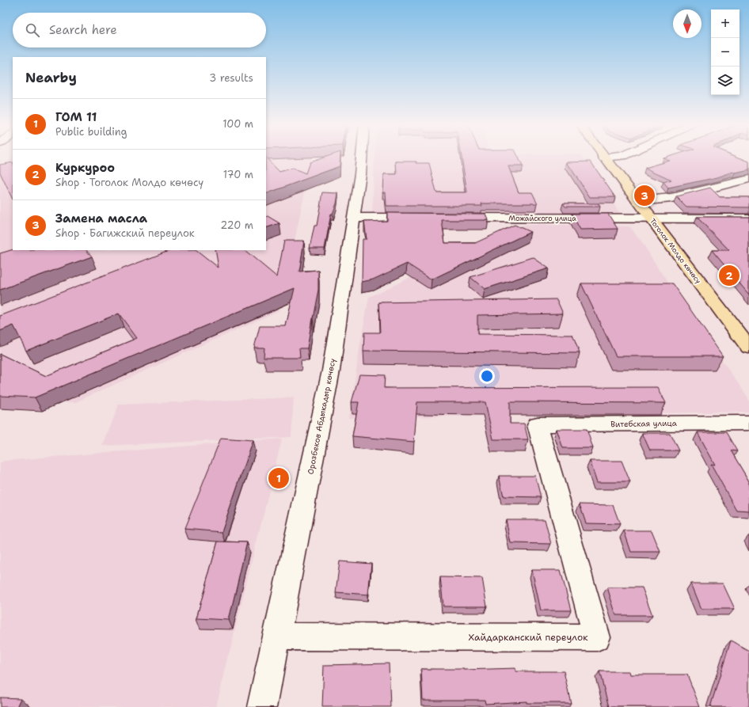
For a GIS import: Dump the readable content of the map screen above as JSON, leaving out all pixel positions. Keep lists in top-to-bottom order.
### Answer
{
  "streets": {
    "main road": ["Тоголок Молдо көчөсү"],
    "street": [
      "Можайского улица",
      "Орозбеков Абдыкадыр көчөсү",
      "Витебская улица",
      "Хайдарканский переулок"
    ]
  },
  "crossings": [
    ["Можайского улица", "Тоголок Молдо көчөсү"],
    ["Орозбеков Абдыкадыр көчөсү", "Хайдарканский переулок"],
    ["Витебская улица", "Хайдарканский переулок"]
  ],
  "north": "bottom",
  "page": {
    "map_buttons": ["+", "−"],
    "search": "Search here",
    "heading": ["Nearby", "3 results"],
    "list": [
      {
        "mark": "1",
        "name": "ГОМ 11",
        "note": "Public building",
        "value": "100 m"
      },
      {
        "mark": "2",
        "name": "Куркуроо",
        "note": "Shop · Тоголок Молдо көчөсү",
        "value": "170 m"
      },
      {
        "mark": "3",
        "name": "Замена масла",
        "note": "Shop · Багижский переулок",
        "value": "220 m"
      }
    ],
    "pins": ["3", "2", "1"]
  }
}
